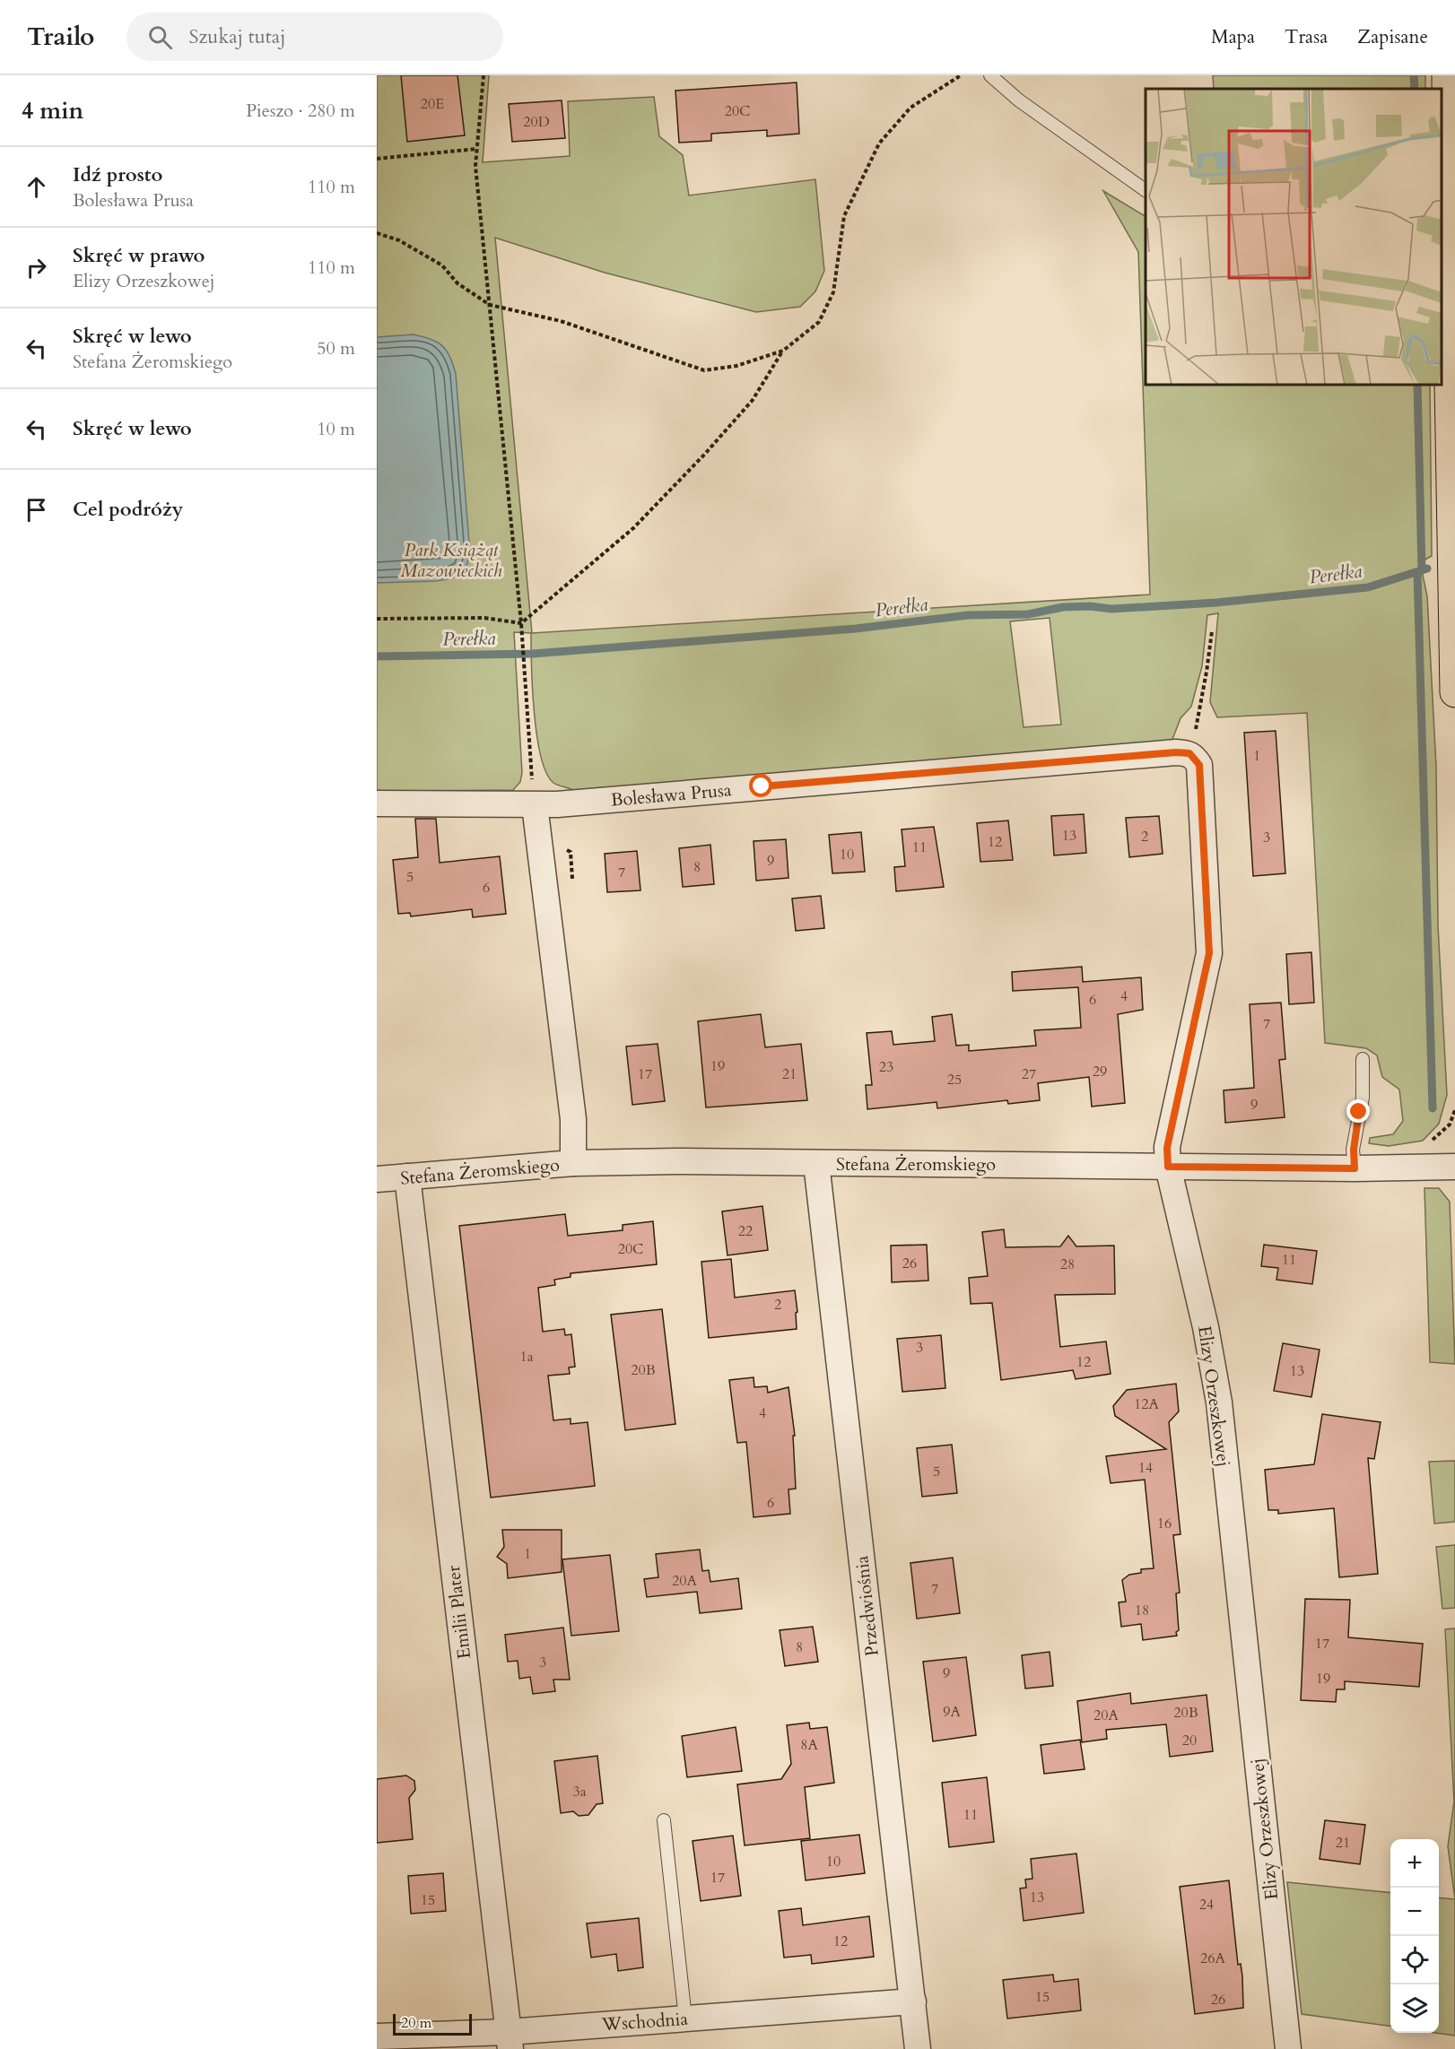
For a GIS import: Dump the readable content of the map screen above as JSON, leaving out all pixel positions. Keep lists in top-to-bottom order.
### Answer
{
  "streets": {
    "street": [
      "Bolesława Prusa",
      "Stefana Żeromskiego",
      "Elizy Orzeszkowej",
      "Przedwiośnia",
      "Emilii Plater",
      "Wschodnia"
    ]
  },
  "crossings": [
    ["Bolesława Prusa", "Elizy Orzeszkowej"],
    ["Stefana Żeromskiego", "Elizy Orzeszkowej"],
    ["Stefana Żeromskiego", "Przedwiośnia"],
    ["Stefana Żeromskiego", "Emilii Plater"],
    ["Przedwiośnia", "Wschodnia"],
    ["Emilii Plater", "Wschodnia"]
  ],
  "water": ["Perełka"],
  "parks": ["Park Książąt Mazowieckich"],
  "house_numbers": [
    "20E",
    "20C",
    "20D",
    "1",
    "13",
    "2",
    "3",
    "12",
    "11",
    "10",
    "9",
    "8",
    "7",
    "5",
    "6",
    "4",
    "6",
    "7",
    "19",
    "23",
    "29",
    "17",
    "21",
    "27",
    "25",
    "9",
    "22",
    "20C",
    "11",
    "26",
    "28",
    "2",
    "3",
    "1a",
    "12",
    "20B",
    "13",
    "12A",
    "4",
    "14",
    "5",
    "6",
    "16",
    "1",
    "20A",
    "7",
    "18",
    "17",
    "8",
    "3",
    "9",
    "19",
    "9A",
    "20B",
    "20A",
    "20",
    "8A",
    "3a",
    "11",
    "21",
    "10",
    "17",
    "13",
    "15",
    "24",
    "12",
    "26A",
    "15",
    "26"
  ],
  "scale_bar": "20 m",
  "page": {
    "header": "Trailo",
    "search": "Szukaj tutaj",
    "nav": ["Mapa", "Trasa", "Zapisane"],
    "heading": ["4 min", "Pieszo · 280 m"],
    "list": [
      ["Idź prosto", "Bolesława Prusa", "110 m"],
      ["Skręć w prawo", "Elizy Orzeszkowej", "110 m"],
      ["Skręć w lewo", "Stefana Żeromskiego", "50 m"],
      ["Skręć w lewo", "10 m"],
      "Cel podróży"
    ],
    "map_buttons": ["+", "−"],
    "scale": "20 m"
  }
}
